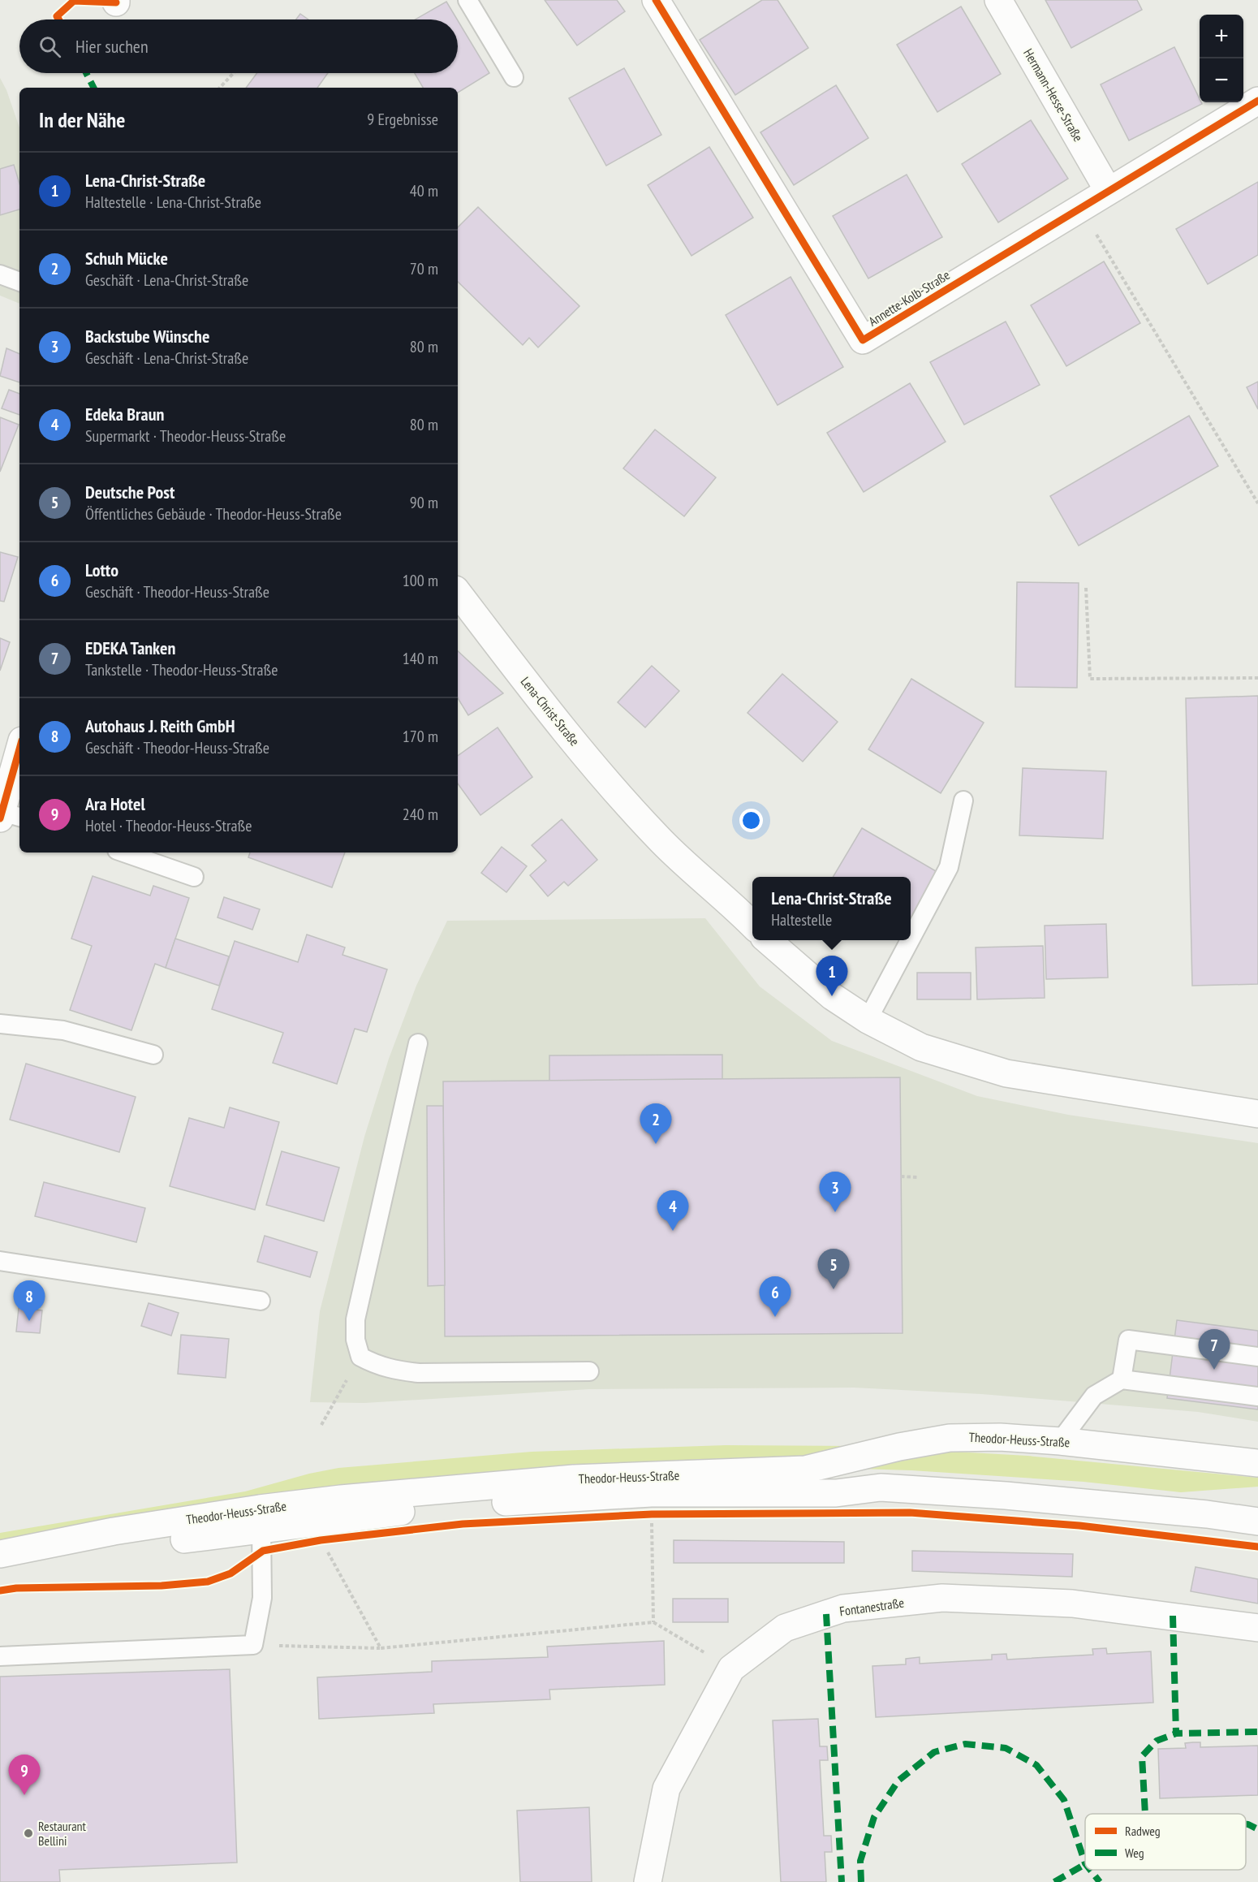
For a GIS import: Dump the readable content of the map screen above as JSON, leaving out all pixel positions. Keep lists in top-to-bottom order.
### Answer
{
  "streets": {
    "street": [
      "Hermann-Hesse-Straße",
      "Annette-Kolb-Straße",
      "Lena-Christ-Straße",
      "Theodor-Heuss-Straße",
      "Fontanestraße"
    ]
  },
  "crossings": [
    ["Hermann-Hesse-Straße", "Annette-Kolb-Straße"]
  ],
  "places": ["Restaurant Bellini"],
  "legend": ["Radweg", "Weg"],
  "page": {
    "map_buttons": ["+", "−"],
    "search": "Hier suchen",
    "heading": ["In der Nähe", "9 Ergebnisse"],
    "list": [
      {
        "mark": "1",
        "name": "Lena-Christ-Straße",
        "note": "Haltestelle · Lena-Christ-Straße",
        "value": "40 m"
      },
      {
        "mark": "2",
        "name": "Schuh Mücke",
        "note": "Geschäft · Lena-Christ-Straße",
        "value": "70 m"
      },
      {
        "mark": "3",
        "name": "Backstube Wünsche",
        "note": "Geschäft · Lena-Christ-Straße",
        "value": "80 m"
      },
      {
        "mark": "4",
        "name": "Edeka Braun",
        "note": "Supermarkt · Theodor-Heuss-Straße",
        "value": "80 m"
      },
      {
        "mark": "5",
        "name": "Deutsche Post",
        "note": "Öffentliches Gebäude · Theodor-Heuss-Straße",
        "value": "90 m"
      },
      {
        "mark": "6",
        "name": "Lotto",
        "note": "Geschäft · Theodor-Heuss-Straße",
        "value": "100 m"
      },
      {
        "mark": "7",
        "name": "EDEKA Tanken",
        "note": "Tankstelle · Theodor-Heuss-Straße",
        "value": "140 m"
      },
      {
        "mark": "8",
        "name": "Autohaus J. Reith GmbH",
        "note": "Geschäft · Theodor-Heuss-Straße",
        "value": "170 m"
      },
      {
        "mark": "9",
        "name": "Ara Hotel",
        "note": "Hotel · Theodor-Heuss-Straße",
        "value": "240 m"
      }
    ],
    "popup": ["Lena-Christ-Straße", "Haltestelle"],
    "pins": [
      "1",
      "2",
      "3",
      "4",
      "5",
      "6",
      "8",
      "7",
      "9"
    ]
  }
}
